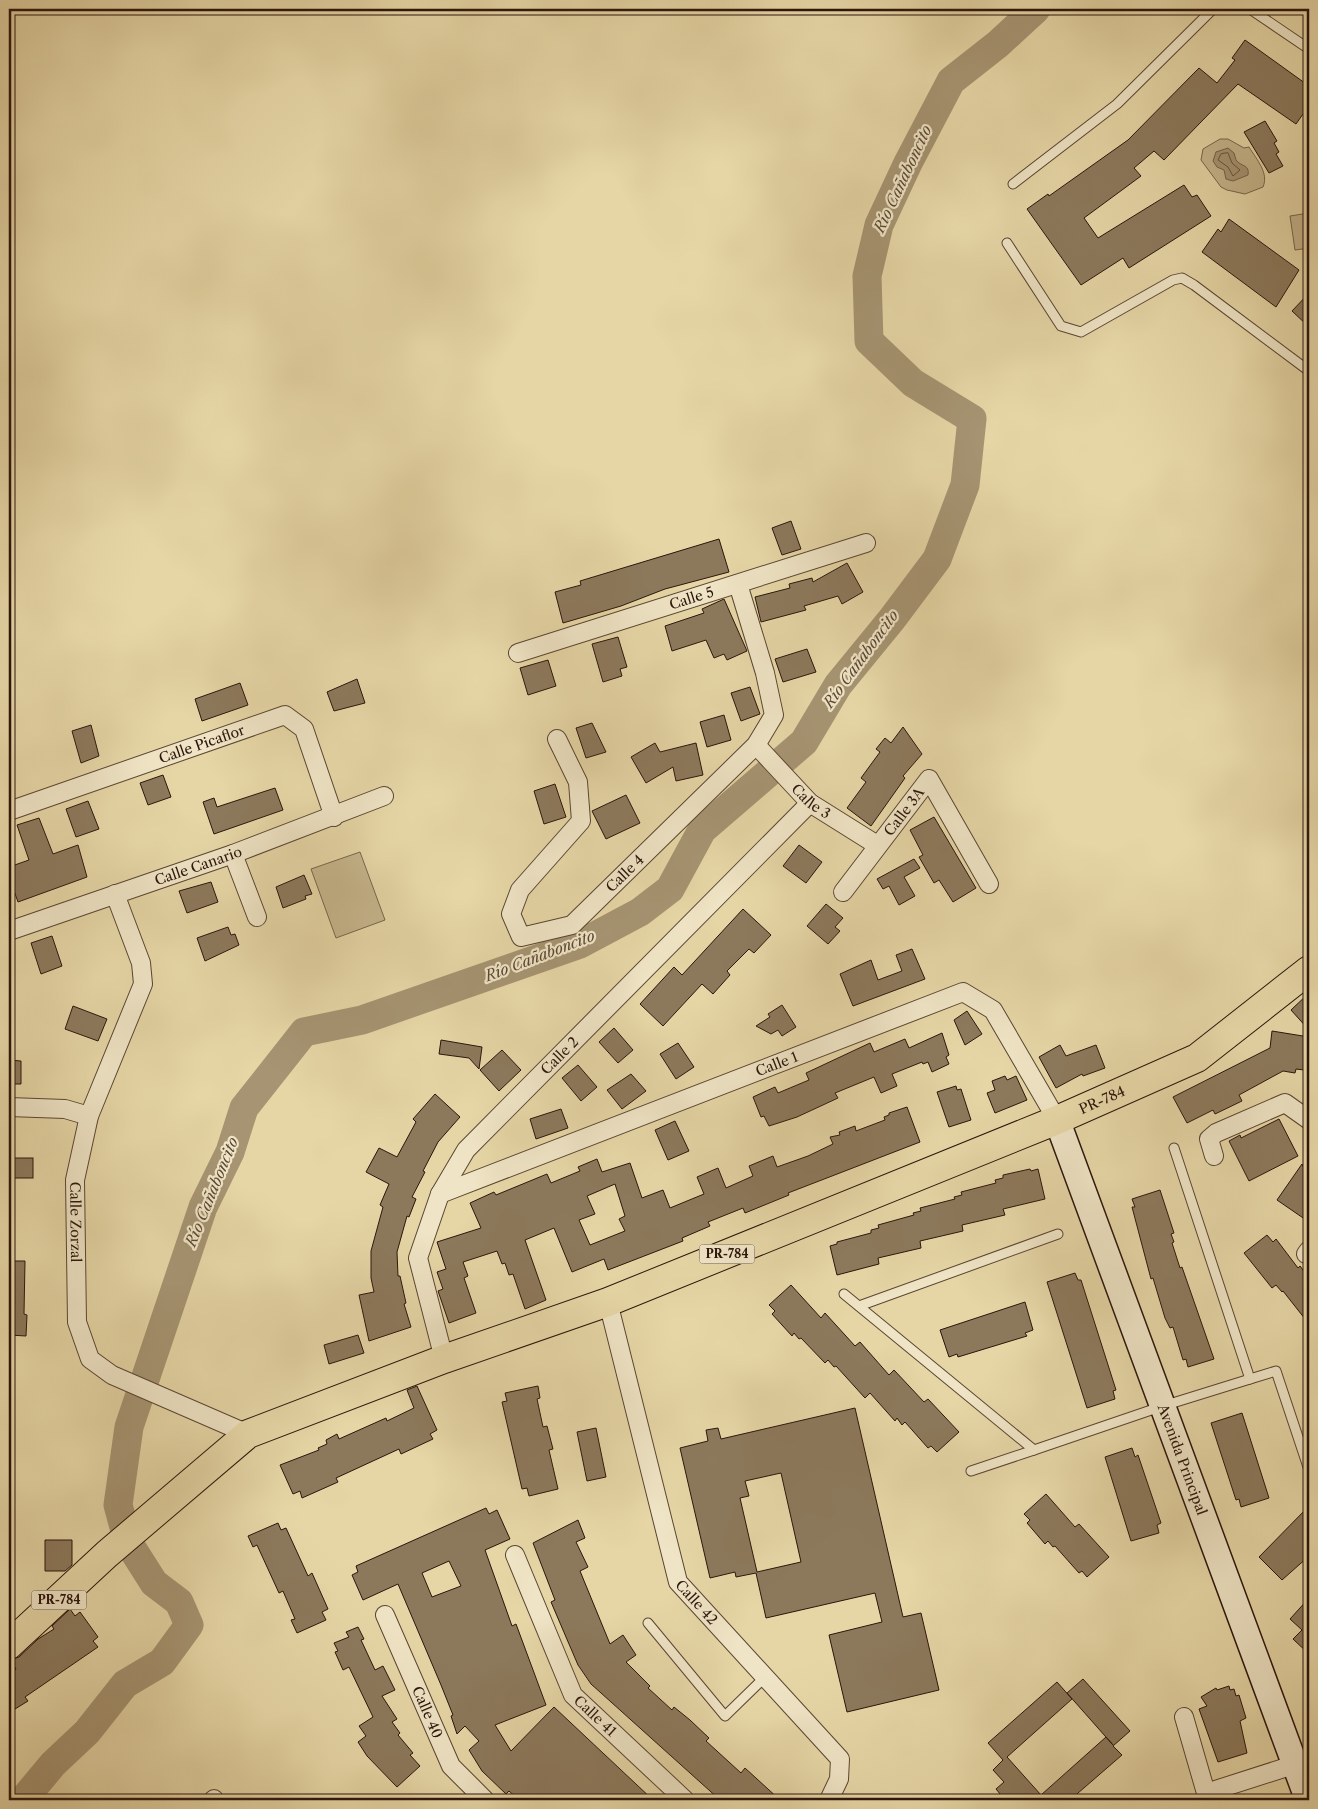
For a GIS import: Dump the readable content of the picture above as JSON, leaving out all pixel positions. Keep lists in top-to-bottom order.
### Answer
{
  "streets": {
    "main road": ["PR-784"],
    "street": [
      "Calle 5",
      "Calle Picaflor",
      "Calle 3",
      "Calle 3A",
      "Calle Canario",
      "Calle 4",
      "Calle 2",
      "Calle 1",
      "Calle Zorzal",
      "Avenida Principal",
      "Calle 42",
      "Calle 40",
      "Calle 41"
    ]
  },
  "crossings": [
    ["Calle 5", "Calle 4"],
    ["Calle Picaflor", "Calle Canario"],
    ["Calle 3", "Calle 3A"],
    ["Calle 3", "Calle 4"],
    ["Calle 3", "Calle 2"],
    ["Calle Canario", "Calle Zorzal"],
    ["Calle 2", "Calle 1"],
    ["Calle 2", "PR-784"],
    ["Calle 1", "PR-784"],
    ["Calle 1", "Avenida Principal"],
    ["PR-784", "Calle Zorzal"],
    ["PR-784", "Avenida Principal"],
    ["PR-784", "Calle 42"]
  ],
  "water": ["Río Cañaboncito"]
}
